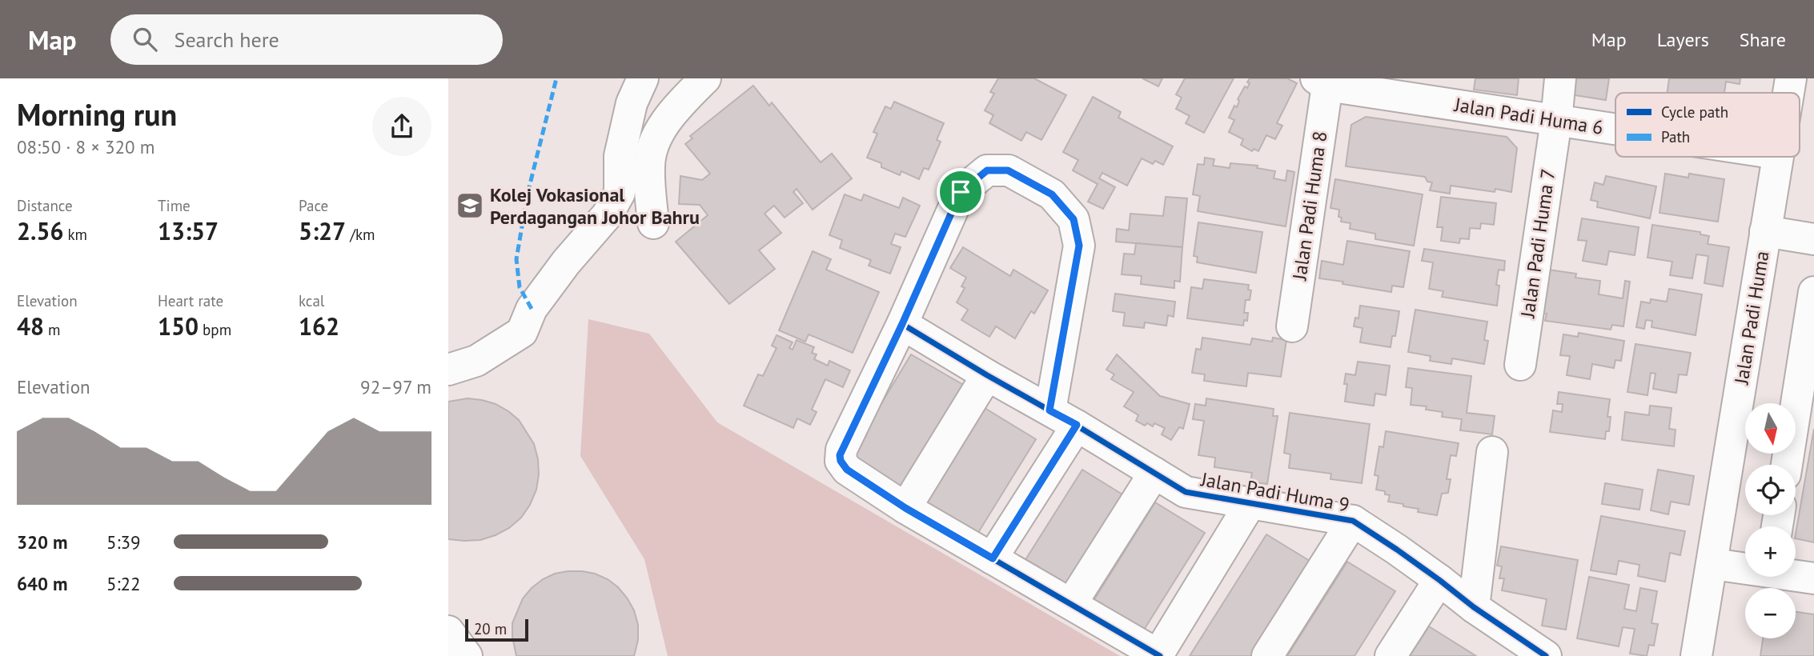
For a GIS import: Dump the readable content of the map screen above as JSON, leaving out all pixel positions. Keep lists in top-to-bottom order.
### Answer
{
  "streets": {
    "street": [
      "Jalan Padi Huma 6",
      "Jalan Padi Huma 8",
      "Jalan Padi Huma 7",
      "Jalan Padi Huma",
      "Jalan Padi Huma 9"
    ]
  },
  "crossings": [
    ["Jalan Padi Huma 6", "Jalan Padi Huma 8"],
    ["Jalan Padi Huma 6", "Jalan Padi Huma 7"]
  ],
  "places": {
    "school or university": ["Kolej Vokasional Perdagangan Johor Bahru"]
  },
  "legend": ["Cycle path", "Path"],
  "scale_bar": "20 m",
  "north": "bottom",
  "page": {
    "header": "Map",
    "search": "Search here",
    "nav": ["Map", "Layers", "Share"],
    "heading": ["Morning run", "08:50 · 8 × 320 m"],
    "stats": [
      ["Distance", "2.56 km"],
      ["Time", "13:57"],
      ["Pace", "5:27 /km"],
      ["Elevation", "48 m"],
      ["Heart rate", "150 bpm"],
      ["kcal", "162"]
    ],
    "chart": ["Elevation", "92–97 m"],
    "map_buttons": ["+", "−"],
    "list": [
      {
        "name": "320 m",
        "note": "5:39"
      },
      {
        "name": "640 m",
        "note": "5:22"
      }
    ],
    "scale": "20 m"
  }
}
